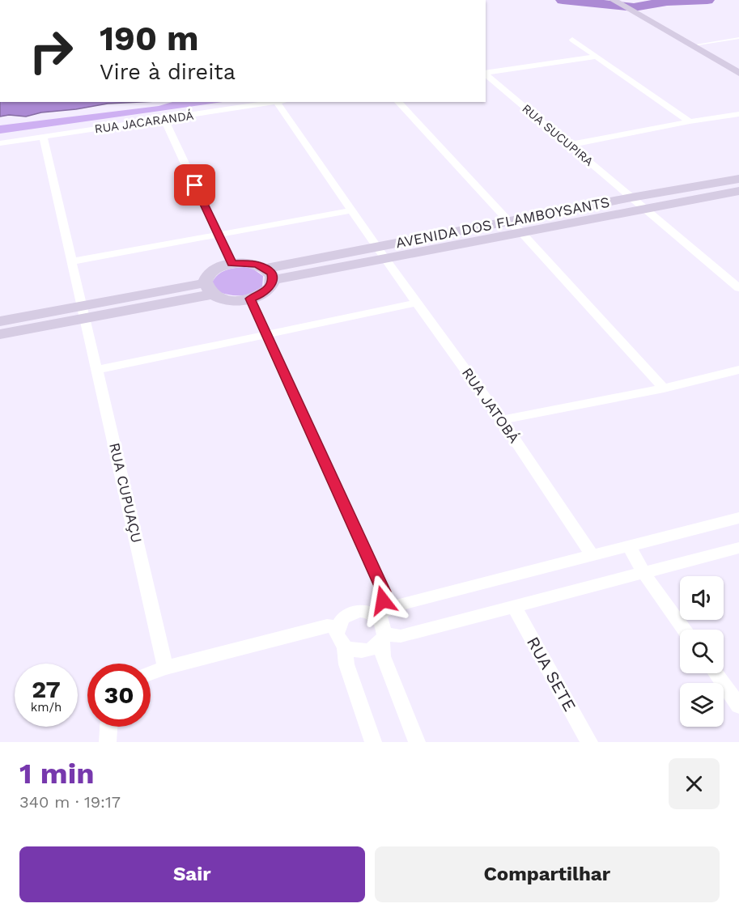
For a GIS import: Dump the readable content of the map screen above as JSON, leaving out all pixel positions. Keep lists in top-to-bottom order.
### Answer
{
  "streets": {
    "street": [
      "RUA JACARANDÁ",
      "RUA SUCUPIRA",
      "AVENIDA DOS FLAMBOYSANTS",
      "RUA JATOBÁ",
      "RUA CUPUAÇU",
      "RUA SETE"
    ]
  },
  "crossings": [
    ["RUA JACARANDÁ", "RUA CUPUAÇU"],
    ["RUA SUCUPIRA", "AVENIDA DOS FLAMBOYSANTS"],
    ["AVENIDA DOS FLAMBOYSANTS", "RUA JATOBÁ"]
  ],
  "page": {
    "turn": ["190 m", "Vire à direita"],
    "speed": "27 km/h",
    "limit": "30",
    "heading": ["1 min", "340 m · 19:17"],
    "buttons": ["Sair", "Compartilhar"]
  }
}
